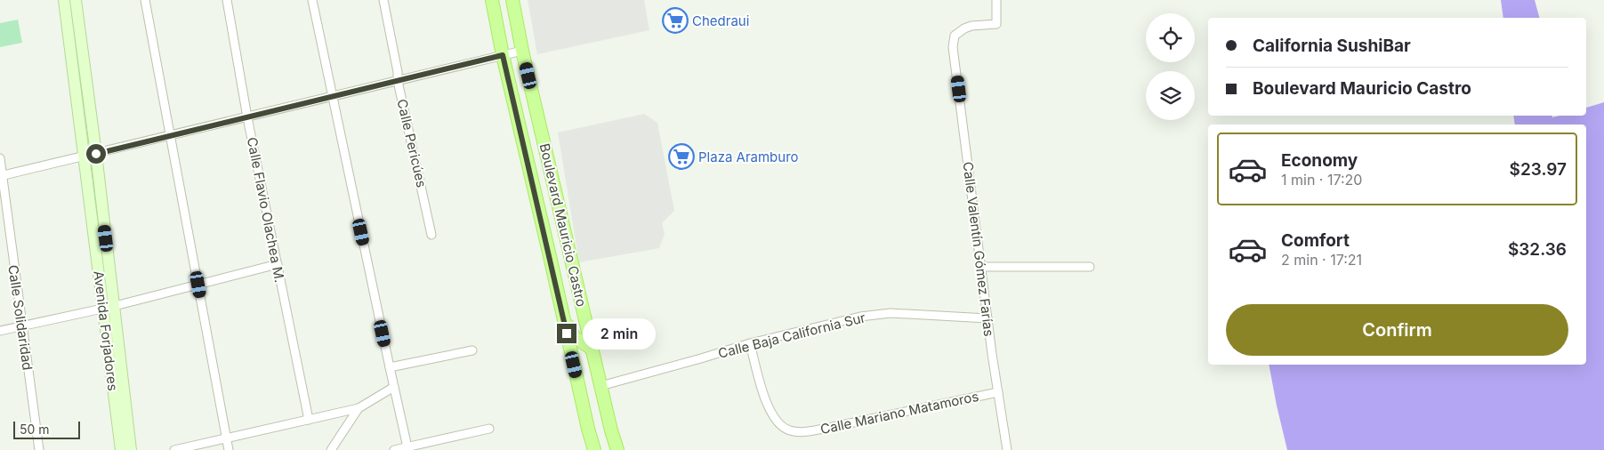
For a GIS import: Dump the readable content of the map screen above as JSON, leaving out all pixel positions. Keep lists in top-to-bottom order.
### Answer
{
  "streets": {
    "main road": ["Boulevard Mauricio Castro", "Avenida Forjadores"],
    "street": [
      "Calle Pericúes",
      "Calle Flavio Olachea M.",
      "Calle Valentín Gómez Farías",
      "Calle Solidaridad",
      "Calle Baja California Sur",
      "Calle Mariano Matamoros"
    ]
  },
  "crossings": [
    ["Boulevard Mauricio Castro", "Calle Baja California Sur"],
    ["Calle Valentín Gómez Farías", "Calle Baja California Sur"],
    ["Calle Valentín Gómez Farías", "Calle Mariano Matamoros"],
    ["Calle Baja California Sur", "Calle Mariano Matamoros"]
  ],
  "places": {
    "supermarket": ["Chedraui", "Plaza Aramburo"]
  },
  "scale_bar": "50 m",
  "page": {
    "banner": ["California SushiBar", "Boulevard Mauricio Castro"],
    "list": [
      {
        "name": "Economy",
        "note": "1 min · 17:20",
        "value": "$23.97"
      },
      {
        "name": "Comfort",
        "note": "2 min · 17:21",
        "value": "$32.36"
      }
    ],
    "buttons": "Confirm",
    "bubble": "2 min",
    "scale": "50 m"
  }
}
